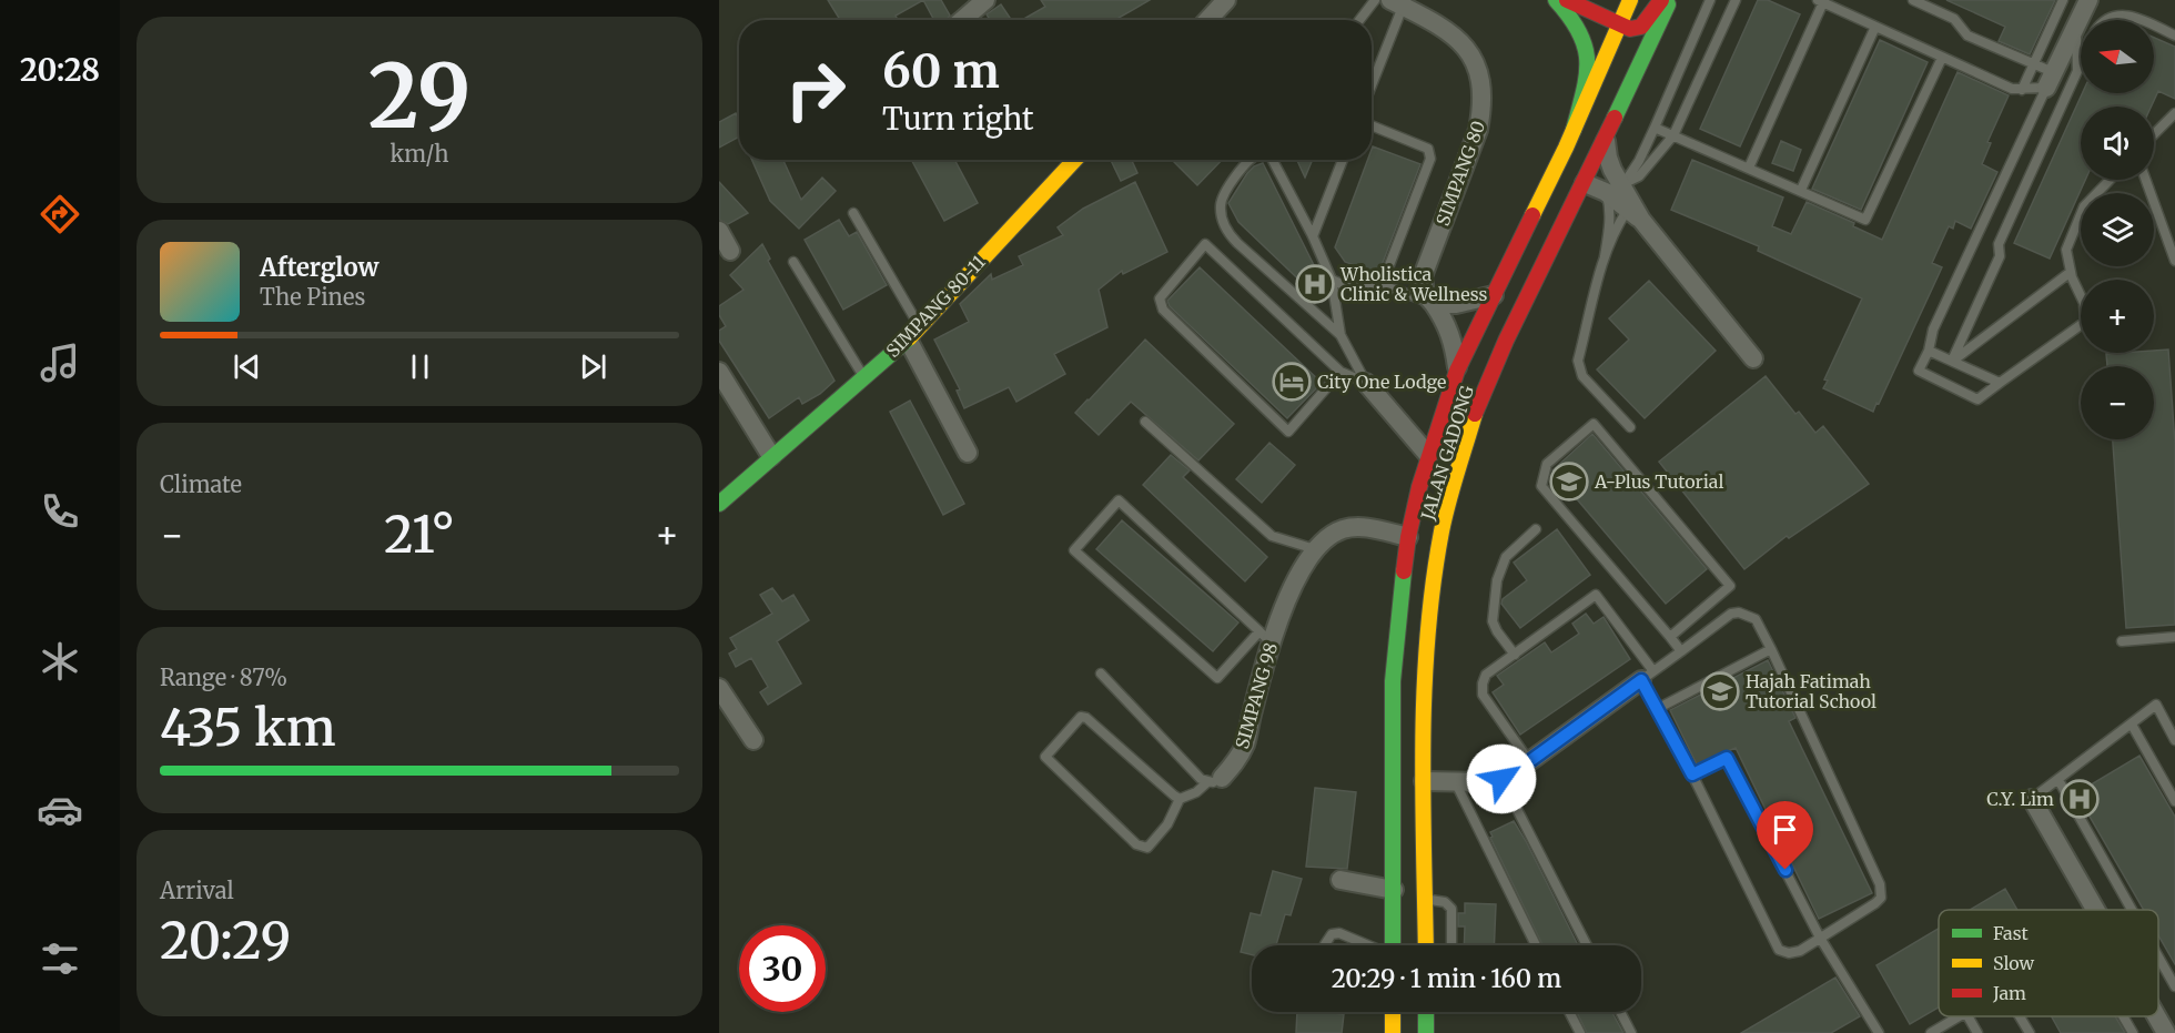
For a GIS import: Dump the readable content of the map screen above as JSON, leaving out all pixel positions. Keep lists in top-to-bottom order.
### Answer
{
  "streets": {
    "main road": ["SIMPANG 80-11", "JALAN GADONG"],
    "street": ["SIMPANG 80", "SIMPANG 98"]
  },
  "crossings": [
    ["SIMPANG 80", "JALAN GADONG"],
    ["JALAN GADONG", "SIMPANG 98"]
  ],
  "places": {
    "hospital": ["Wholistica Clinic & Wellness", "C.Y. Lim"],
    "hotel": ["City One Lodge"],
    "school or university": ["A-Plus Tutorial", "Hajah Fatimah Tutorial School"]
  },
  "legend": ["Fast", "Slow", "Jam"],
  "north": "left",
  "page": {
    "tabs": "20:28",
    "tile": [
      ["29", "km/h"],
      "Climate",
      ["Range · 87%", "435 km"],
      ["Arrival", "20:29"]
    ],
    "map_buttons": ["+", "−"],
    "turn": ["60 m", "Turn right"],
    "song": ["Afterglow", "The Pines"],
    "heat": ["−", "21°", "+"],
    "limit": "30",
    "trip": "20:29 · 1 min · 160 m"
  }
}
